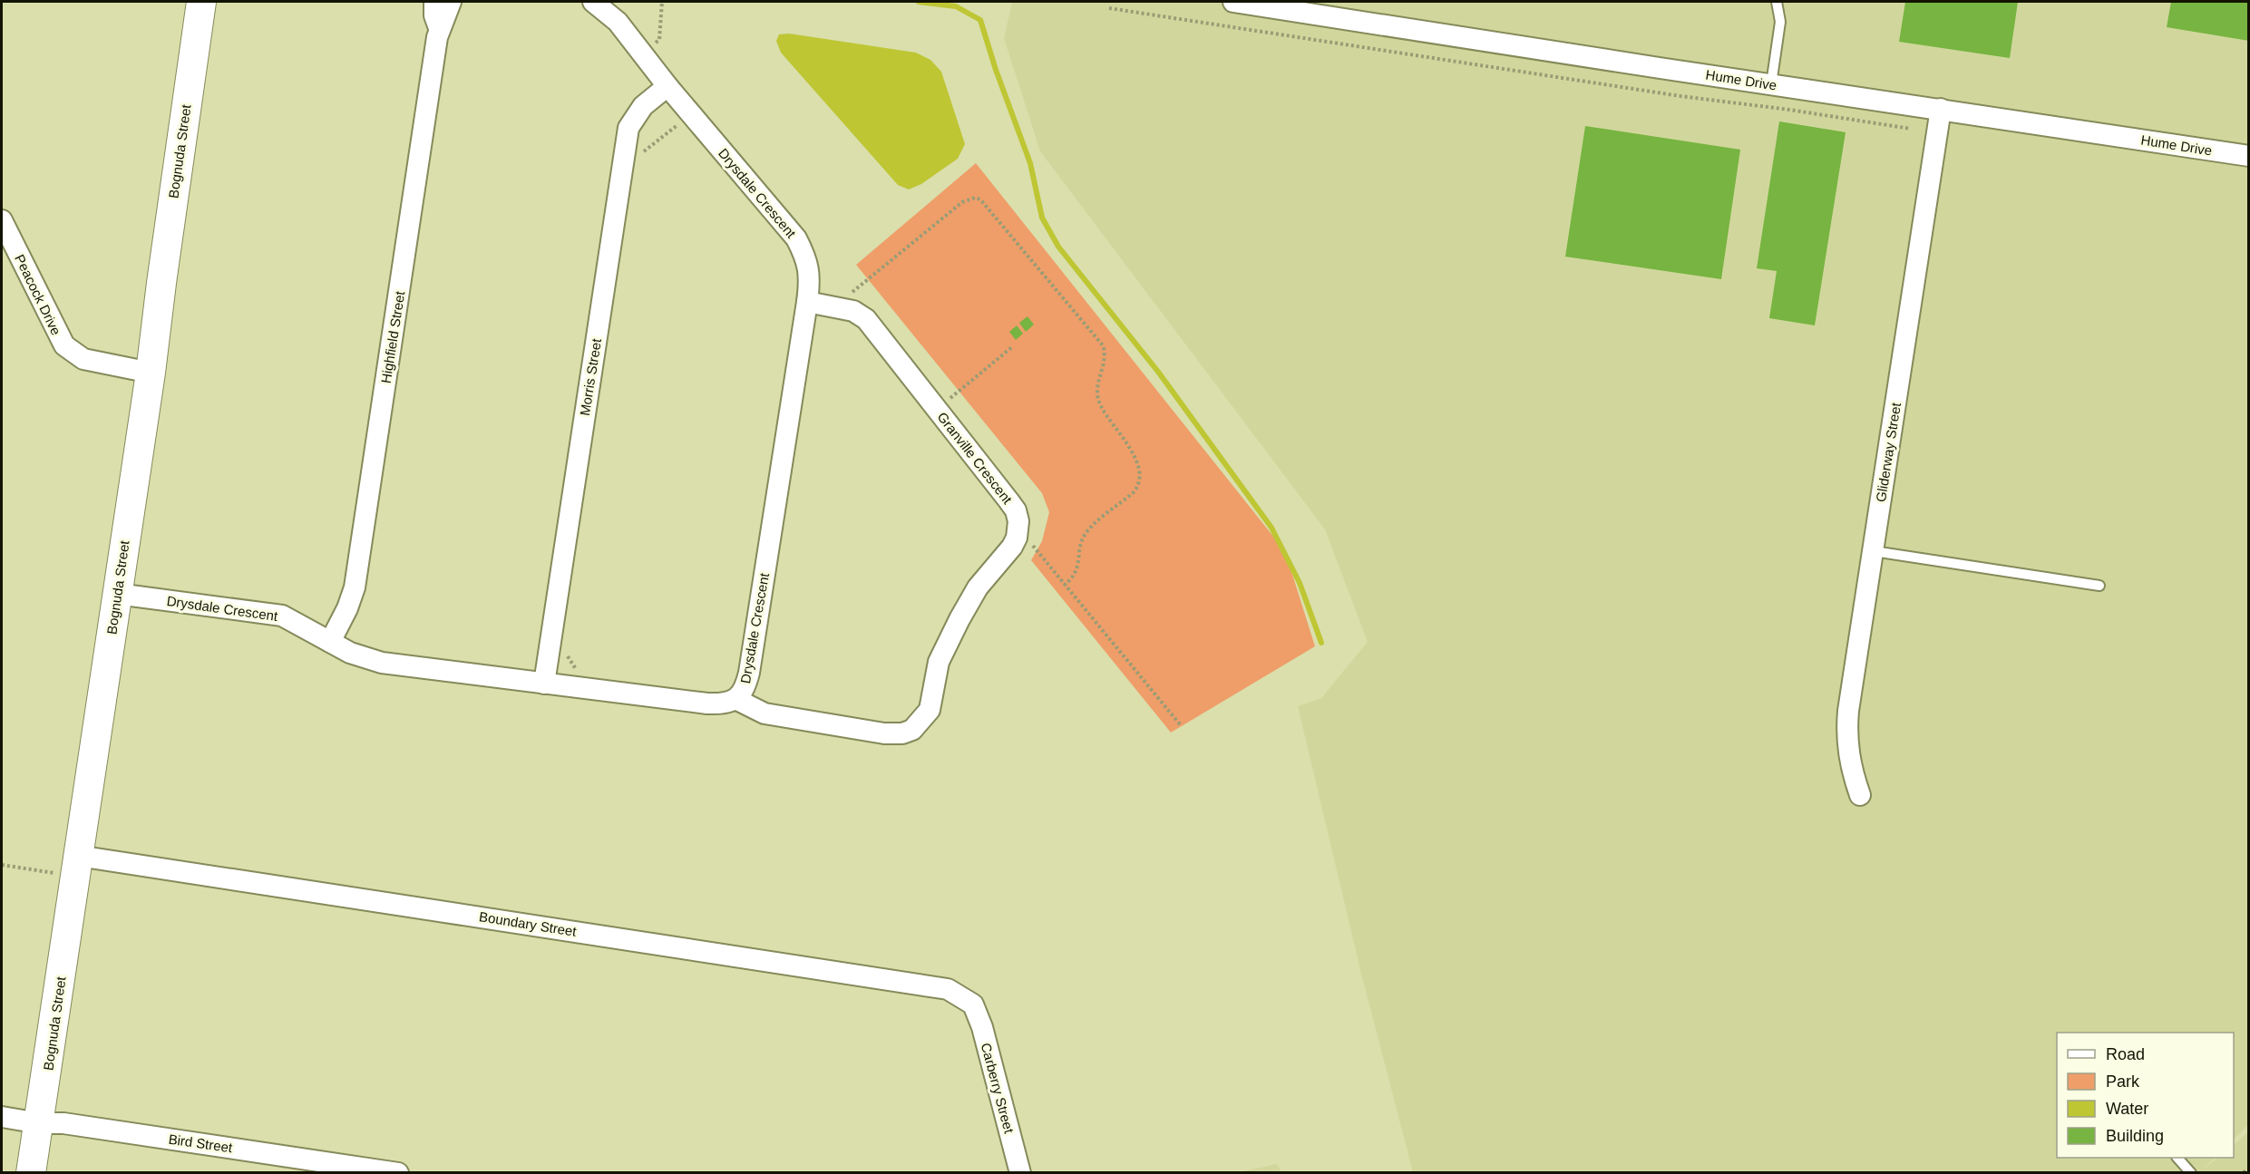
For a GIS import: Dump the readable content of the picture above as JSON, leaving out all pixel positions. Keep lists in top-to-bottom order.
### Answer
{
  "streets": {
    "street": [
      "Hume Drive",
      "Bognuda Street",
      "Drysdale Crescent",
      "Peacock Drive",
      "Highfield Street",
      "Morris Street",
      "Gliderway Street",
      "Granville Crescent",
      "Boundary Street",
      "Carberry Street",
      "Bird Street"
    ]
  },
  "crossings": [
    ["Hume Drive", "Gliderway Street"],
    ["Bognuda Street", "Drysdale Crescent"],
    ["Bognuda Street", "Peacock Drive"],
    ["Bognuda Street", "Boundary Street"],
    ["Bognuda Street", "Bird Street"],
    ["Drysdale Crescent", "Highfield Street"],
    ["Drysdale Crescent", "Morris Street"],
    ["Drysdale Crescent", "Granville Crescent"],
    ["Boundary Street", "Carberry Street"]
  ],
  "legend": [
    "Road",
    "Park",
    "Water",
    "Building"
  ]
}
